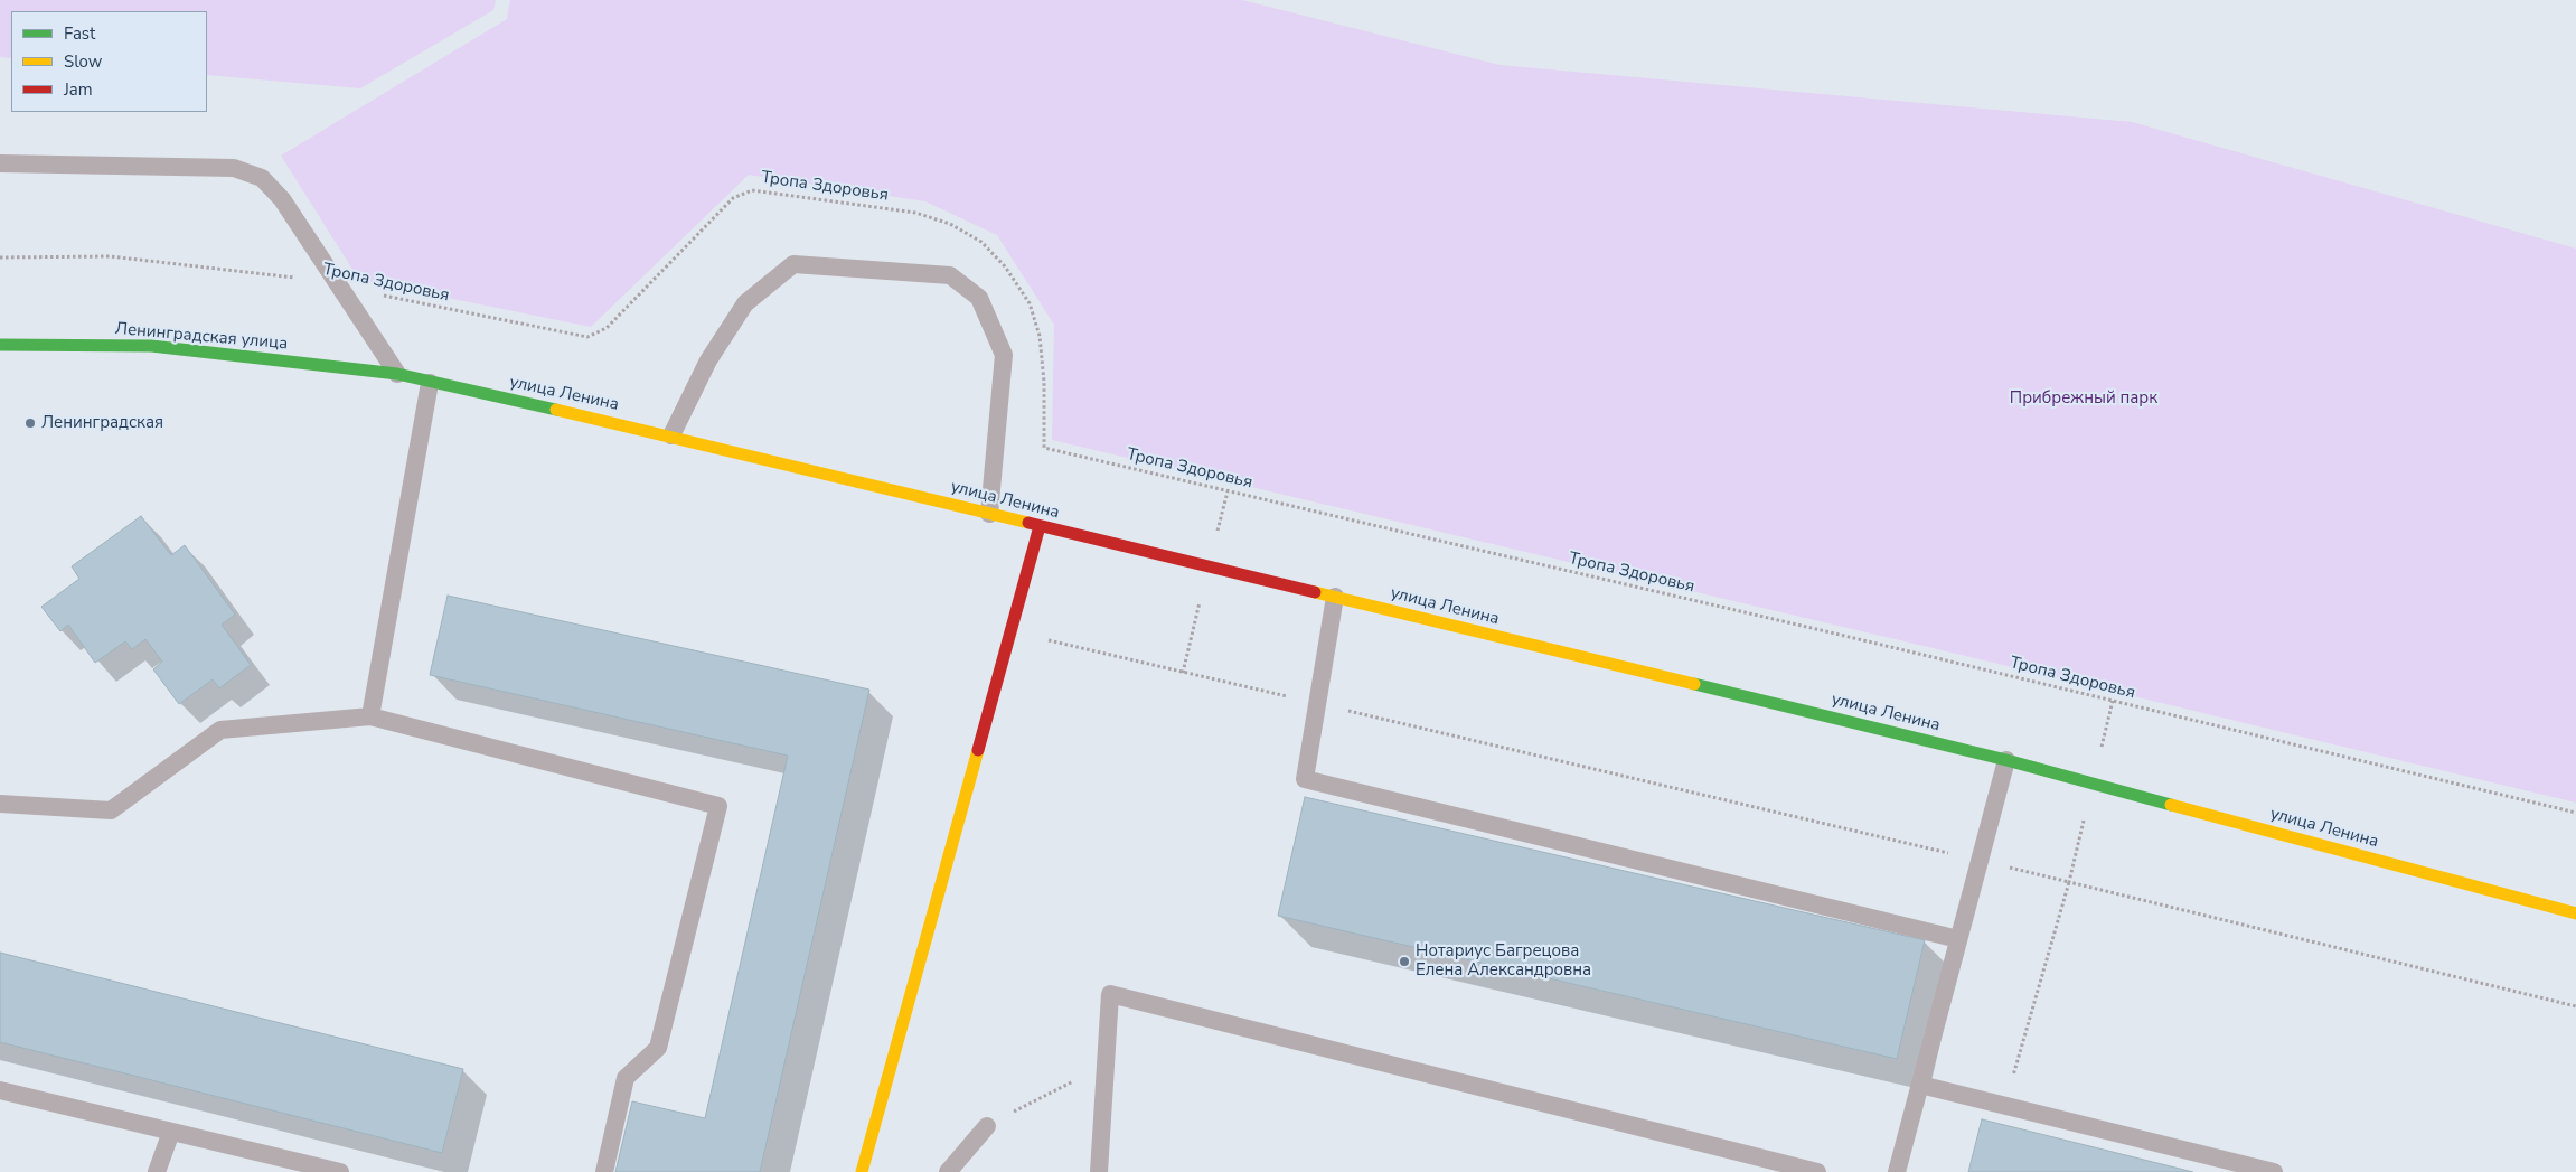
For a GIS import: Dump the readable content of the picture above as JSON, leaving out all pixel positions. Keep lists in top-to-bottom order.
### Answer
{
  "streets": {
    "street": ["Ленинградская улица", "улица Ленина"],
    "path": ["Тропа Здоровья"]
  },
  "crossings": [
    ["Ленинградская улица", "улица Ленина"]
  ],
  "parks": ["Прибрежный парк"],
  "places": ["Ленинградская", "Нотариус Багрецова Елена Александровна"],
  "legend": ["Fast", "Slow", "Jam"]
}
